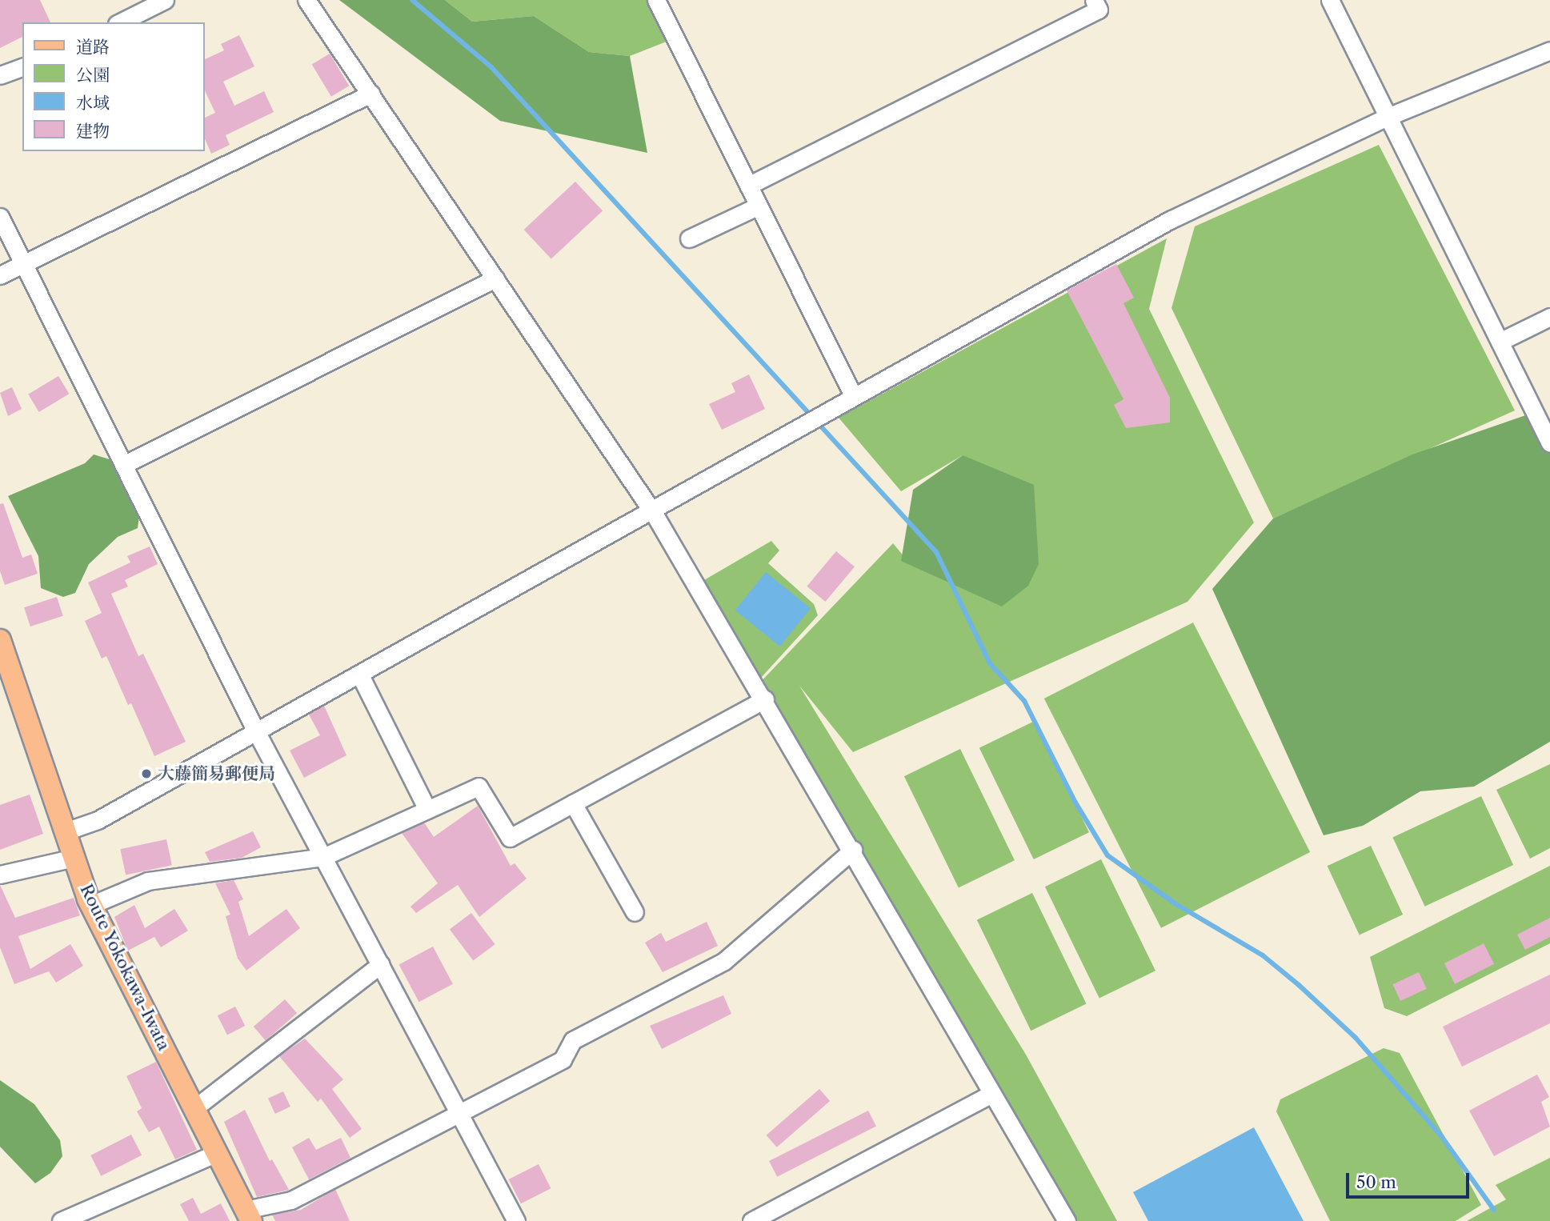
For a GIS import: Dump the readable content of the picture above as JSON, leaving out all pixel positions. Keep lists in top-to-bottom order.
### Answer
{
  "streets": {
    "main road": ["Route Yokokawa-Iwata"]
  },
  "places": ["大藤簡易郵便局"],
  "legend": [
    "道路",
    "公園",
    "水域",
    "建物"
  ],
  "scale_bar": "50 m"
}
